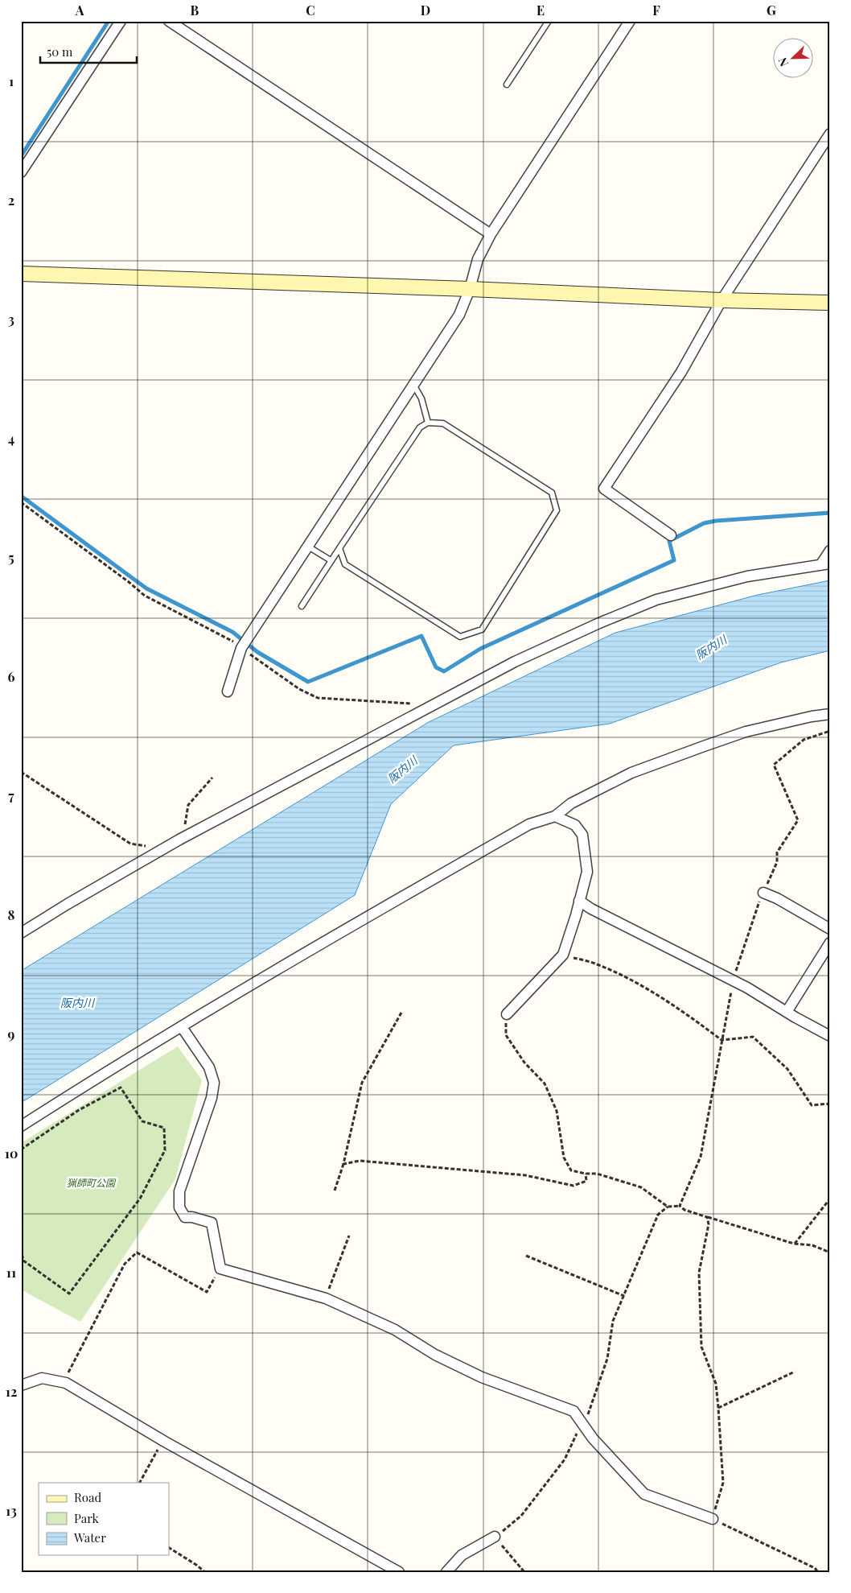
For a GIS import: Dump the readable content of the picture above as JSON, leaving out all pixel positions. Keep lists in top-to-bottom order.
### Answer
{
  "water": ["阪内川"],
  "parks": ["猟師町公園"],
  "legend": ["Road", "Park", "Water"],
  "scale_bar": "50 m",
  "north": "bottom left",
  "grid": {
    "columns": [
      "A",
      "B",
      "C",
      "D",
      "E",
      "F",
      "G"
    ],
    "rows": [
      "1",
      "2",
      "3",
      "4",
      "5",
      "6",
      "7",
      "8",
      "9",
      "10",
      "11",
      "12",
      "13"
    ]
  }
}
